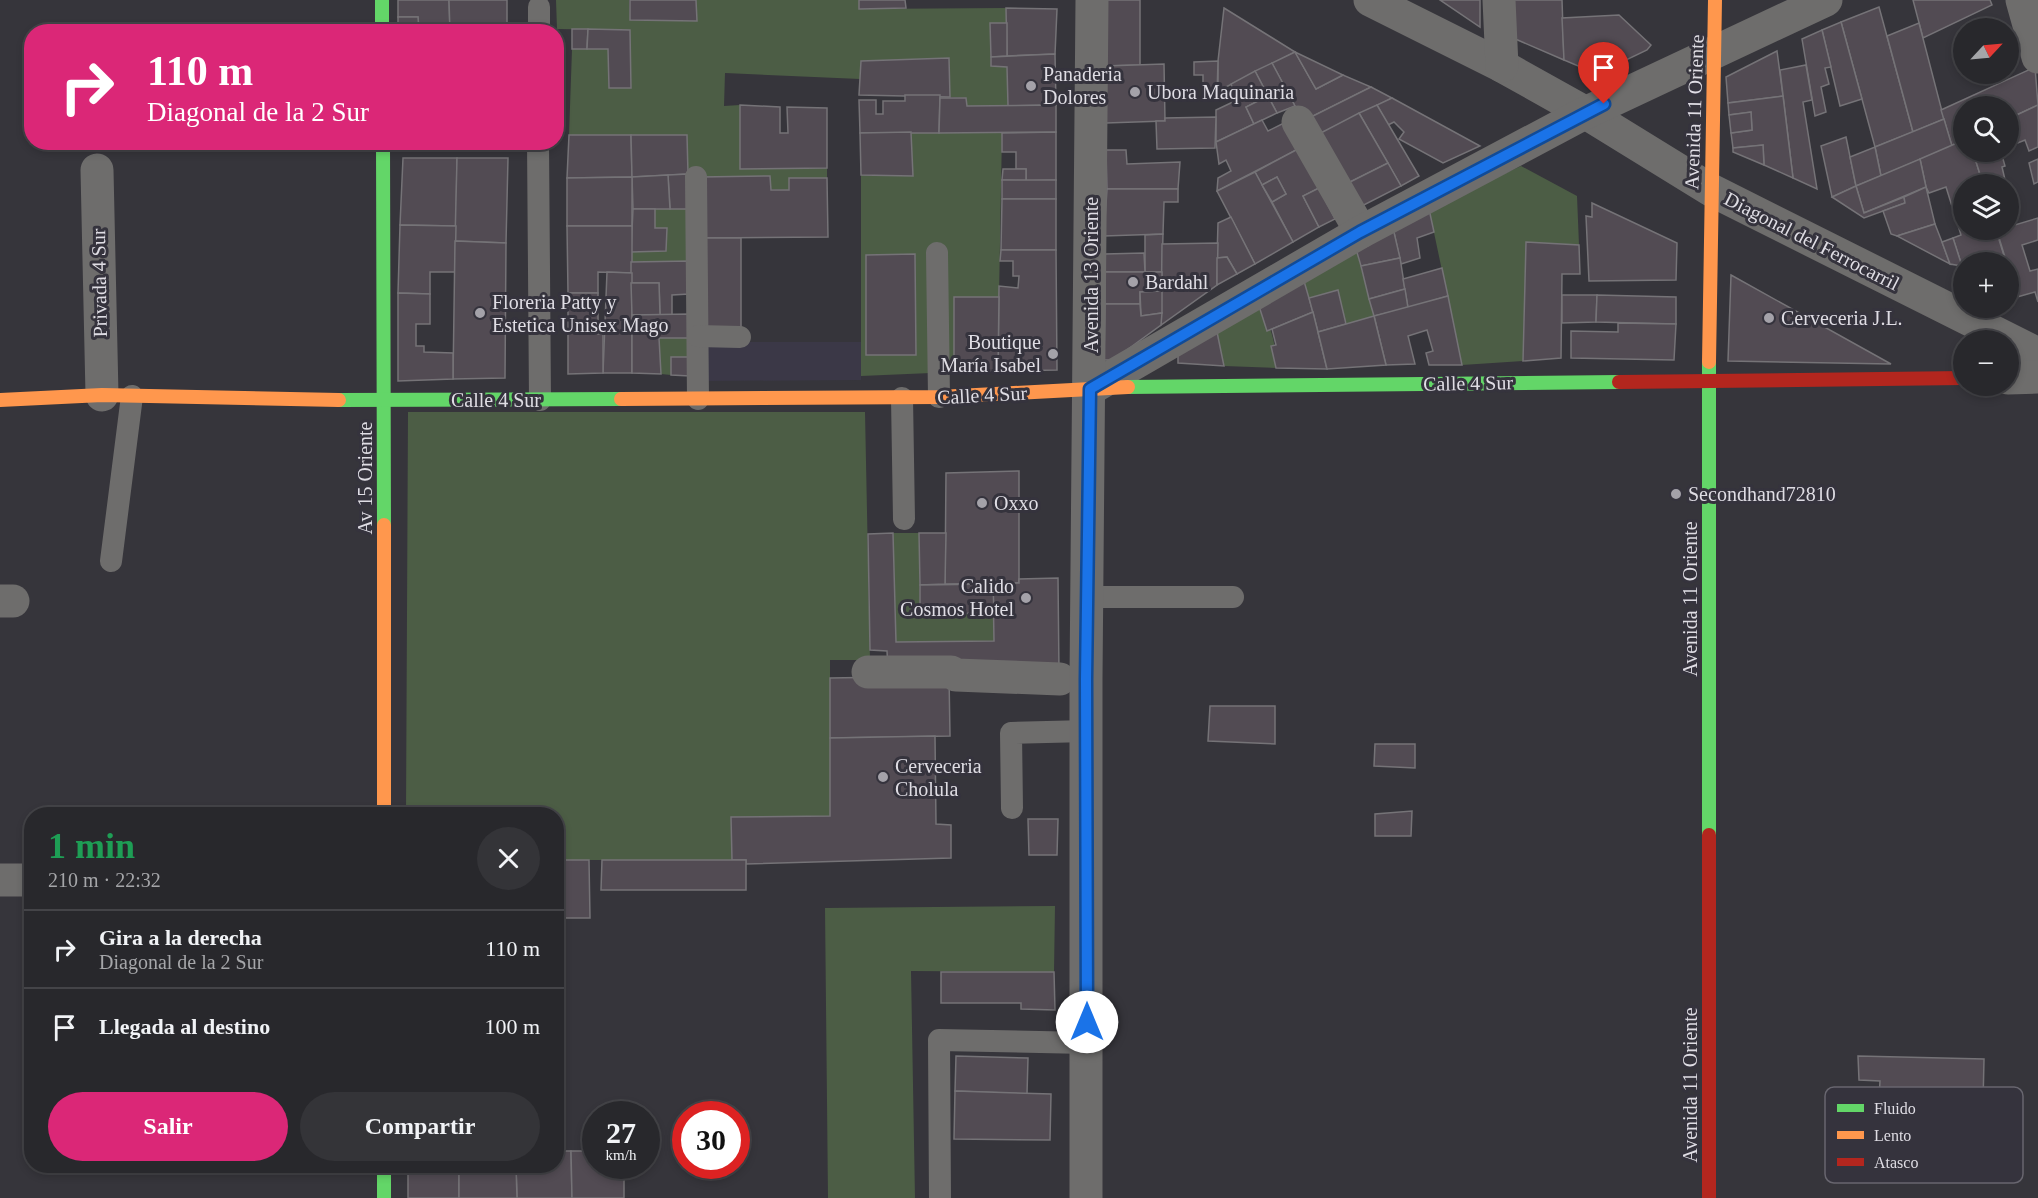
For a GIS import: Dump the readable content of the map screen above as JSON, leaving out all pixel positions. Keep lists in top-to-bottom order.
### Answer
{
  "streets": {
    "street": [
      "Avenida 11 Oriente",
      "Diagonal del Ferrocarril",
      "Avenida 13 Oriente",
      "Privada 4 Sur",
      "Calle 4 Sur",
      "Av 15 Oriente"
    ]
  },
  "crossings": [
    ["Avenida 11 Oriente", "Diagonal del Ferrocarril"],
    ["Avenida 11 Oriente", "Calle 4 Sur"],
    ["Avenida 13 Oriente", "Calle 4 Sur"],
    ["Privada 4 Sur", "Calle 4 Sur"],
    ["Calle 4 Sur", "Av 15 Oriente"]
  ],
  "places": [
    "Panaderia Dolores",
    "Ubora Maquinaria",
    "Bardahl",
    "Floreria Patty y Estetica Unisex Mago",
    "Cerveceria J.L.",
    "Boutique María Isabel",
    "Secondhand72810",
    "Oxxo",
    "Calido Cosmos Hotel",
    "Cerveceria Cholula"
  ],
  "legend": ["Fluido", "Lento", "Atasco"],
  "north": "top right",
  "page": {
    "map_buttons": ["+", "−"],
    "turn": ["110 m", "Diagonal de la 2 Sur"],
    "heading": ["1 min", "210 m · 22:32"],
    "list": [
      {
        "name": "Gira a la derecha",
        "note": "Diagonal de la 2 Sur",
        "value": "110 m"
      },
      {
        "name": "Llegada al destino",
        "value": "100 m"
      }
    ],
    "buttons": ["Salir", "Compartir"],
    "speed": "27 km/h",
    "limit": "30"
  }
}
